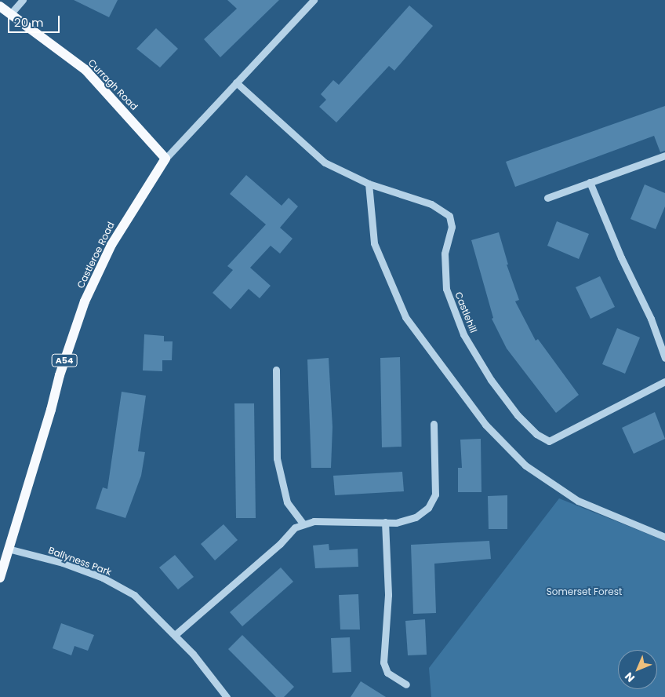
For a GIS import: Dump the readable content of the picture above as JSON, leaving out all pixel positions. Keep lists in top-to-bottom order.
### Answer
{
  "streets": {
    "main road": ["Curragh Road", "Castleroe Road", "A54"],
    "street": ["Castlehill", "Ballyness Park"]
  },
  "crossings": [
    ["Curragh Road", "Castleroe Road"],
    ["Castleroe Road", "Castlehill"],
    ["Castleroe Road", "Ballyness Park"]
  ],
  "parks": ["Somerset Forest"],
  "scale_bar": "20 m",
  "north": "bottom left"
}
